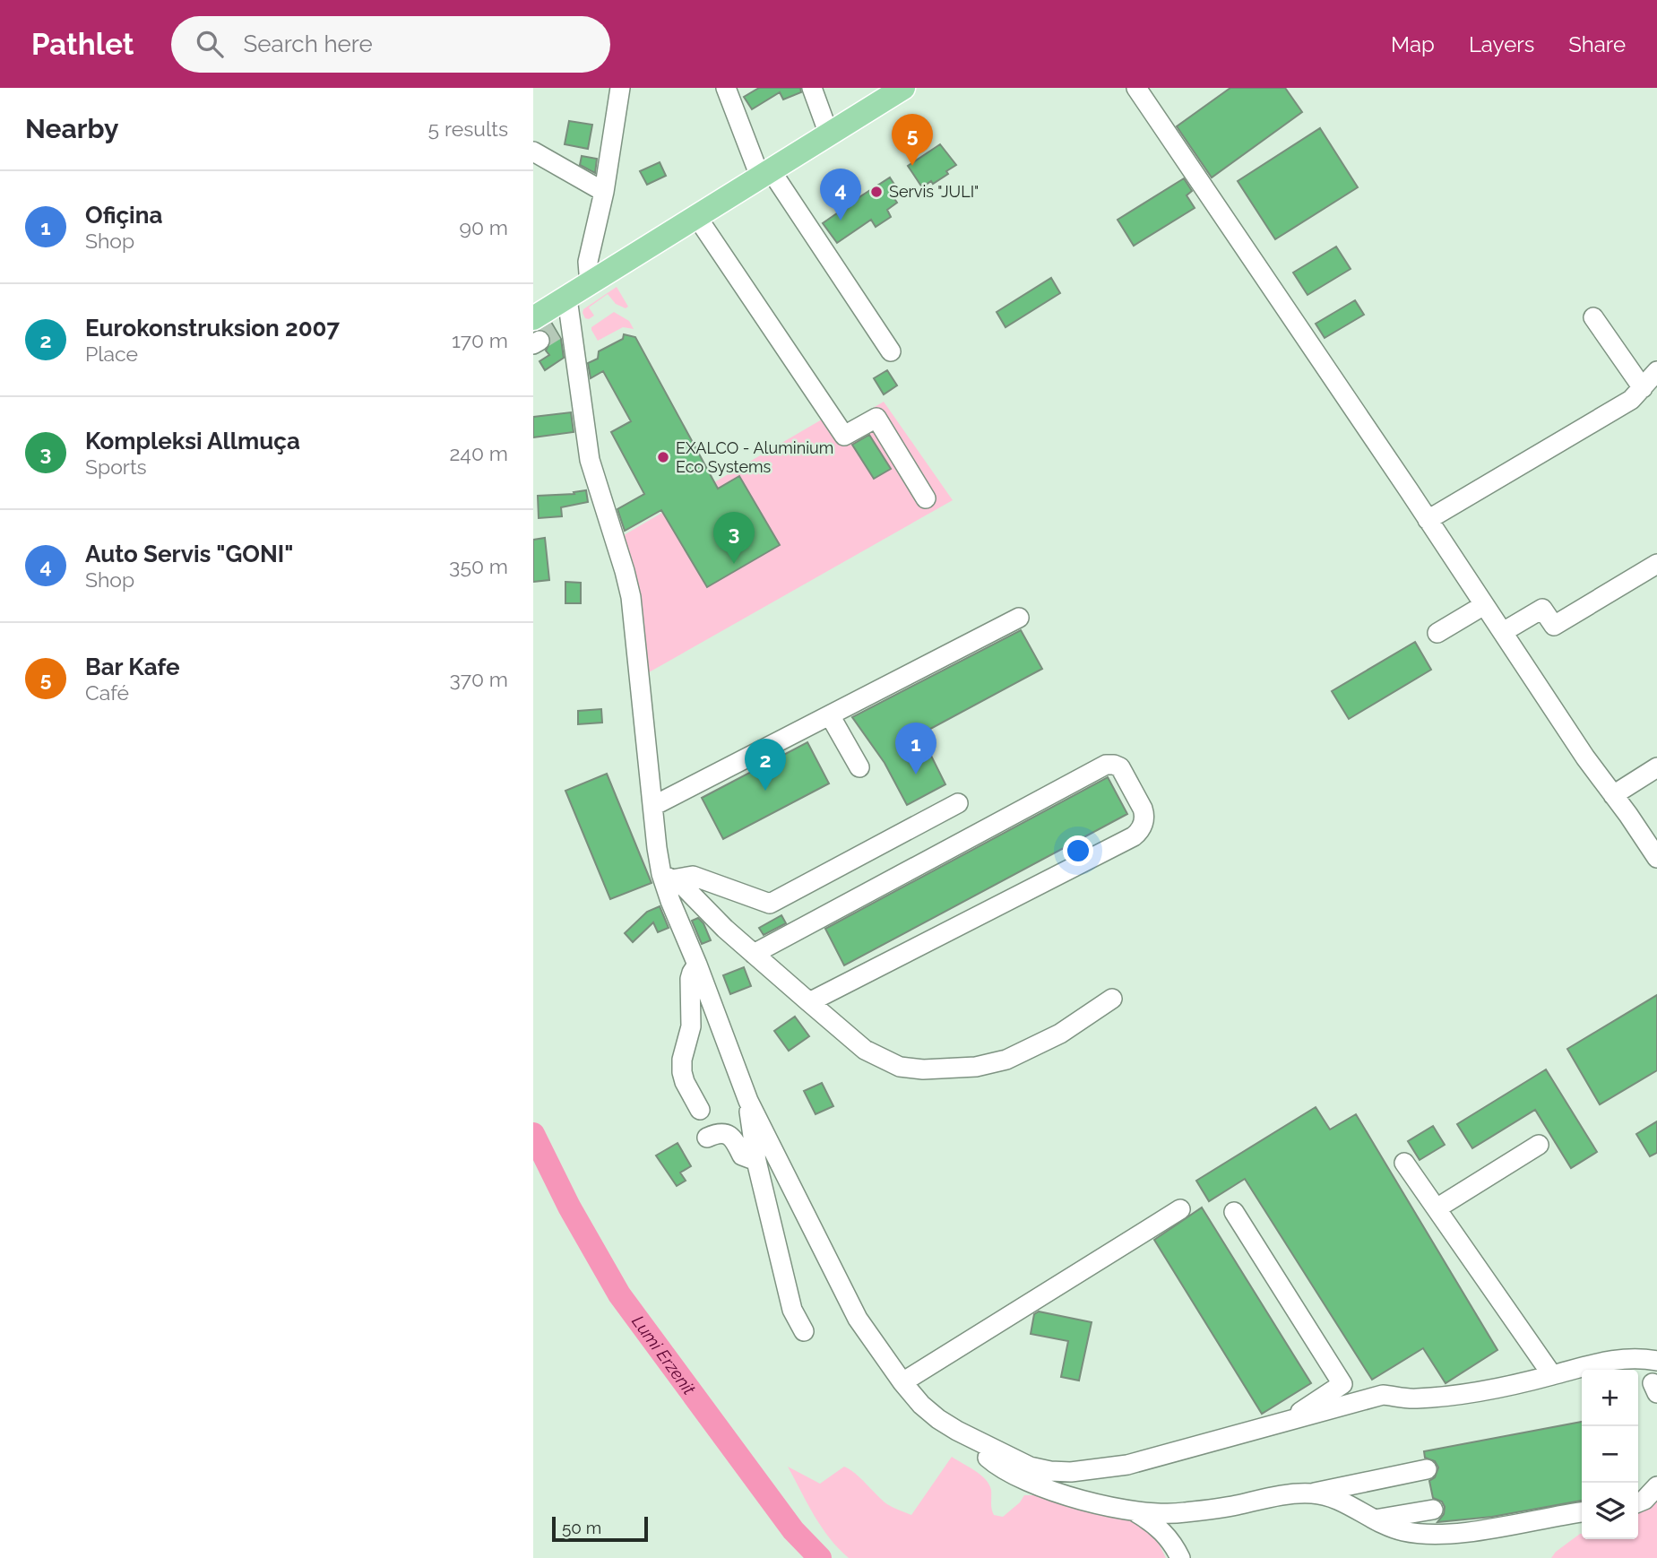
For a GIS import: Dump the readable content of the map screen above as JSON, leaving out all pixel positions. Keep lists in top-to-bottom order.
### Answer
{
  "water": ["Lumi Erzenit"],
  "places": ["Servis \"JULI\"", "EXALCO - Aluminium Eco Systems"],
  "scale_bar": "50 m",
  "page": {
    "header": "Pathlet",
    "search": "Search here",
    "nav": ["Map", "Layers", "Share"],
    "heading": ["Nearby", "5 results"],
    "pins": [
      "5",
      "4",
      "3",
      "1",
      "2"
    ],
    "list": [
      {
        "mark": "1",
        "name": "Ofiçina",
        "note": "Shop",
        "value": "90 m"
      },
      {
        "mark": "2",
        "name": "Eurokonstruksion 2007",
        "note": "Place",
        "value": "170 m"
      },
      {
        "mark": "3",
        "name": "Kompleksi Allmuça",
        "note": "Sports",
        "value": "240 m"
      },
      {
        "mark": "4",
        "name": "Auto Servis \"GONI\"",
        "note": "Shop",
        "value": "350 m"
      },
      {
        "mark": "5",
        "name": "Bar Kafe",
        "note": "Café",
        "value": "370 m"
      }
    ],
    "map_buttons": ["+", "−"],
    "scale": "50 m"
  }
}
